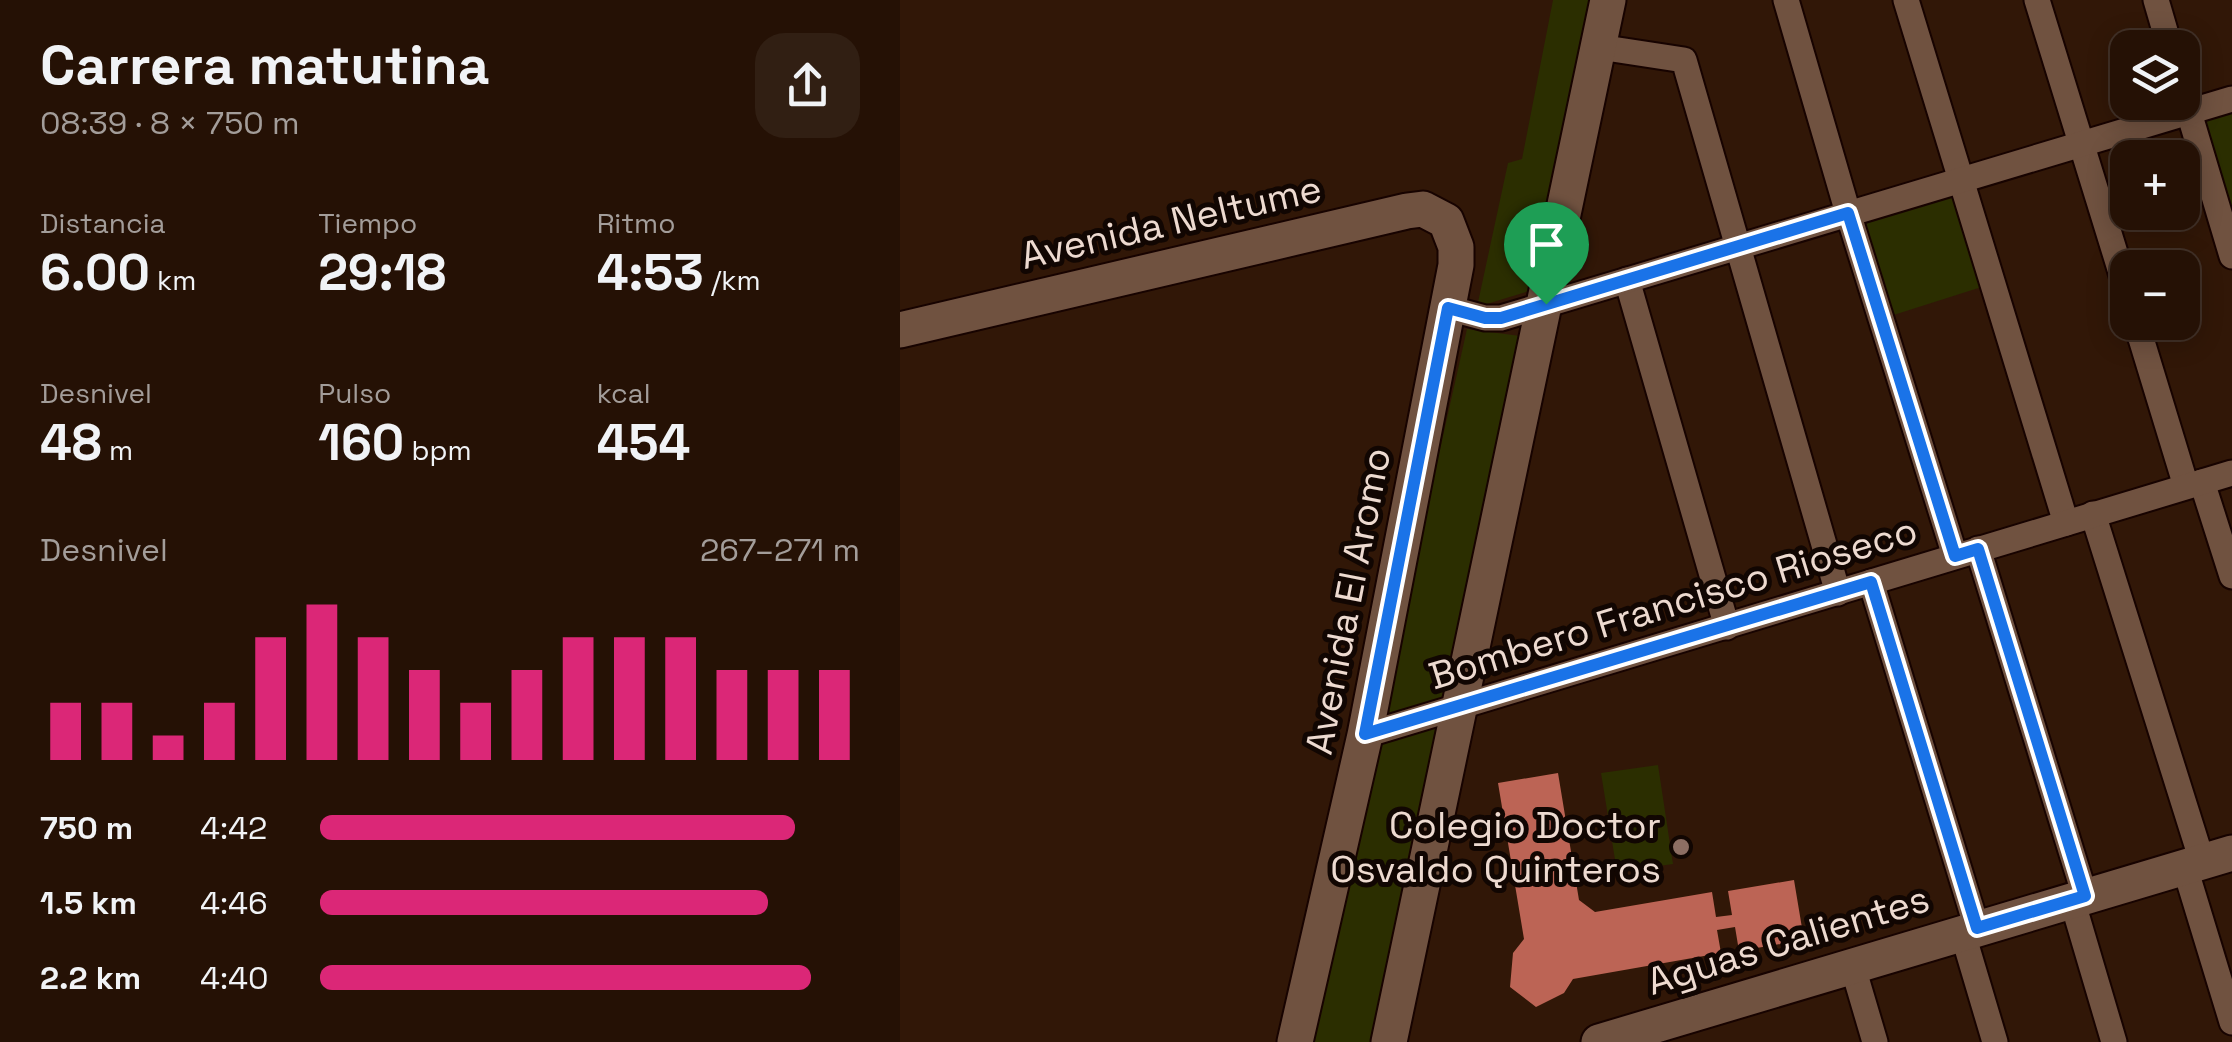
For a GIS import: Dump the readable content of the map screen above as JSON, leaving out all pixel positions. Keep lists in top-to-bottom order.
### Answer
{
  "streets": {
    "street": [
      "Avenida Neltume",
      "Avenida El Aromo",
      "Bombero Francisco Rioseco",
      "Aguas Calientes"
    ]
  },
  "crossings": [
    ["Avenida Neltume", "Avenida El Aromo"],
    ["Avenida El Aromo", "Bombero Francisco Rioseco"]
  ],
  "places": ["Colegio Doctor Osvaldo Quinteros"],
  "page": {
    "heading": ["Carrera matutina", "08:39 · 8 × 750 m"],
    "map_buttons": ["+", "−"],
    "stats": [
      ["Distancia", "6.00 km"],
      ["Tiempo", "29:18"],
      ["Ritmo", "4:53 /km"],
      ["Desnivel", "48 m"],
      ["Pulso", "160 bpm"],
      ["kcal", "454"]
    ],
    "chart": ["Desnivel", "267–271 m"],
    "list": [
      {
        "name": "750 m",
        "note": "4:42"
      },
      {
        "name": "1.5 km",
        "note": "4:46"
      },
      {
        "name": "2.2 km",
        "note": "4:40"
      }
    ]
  }
}
